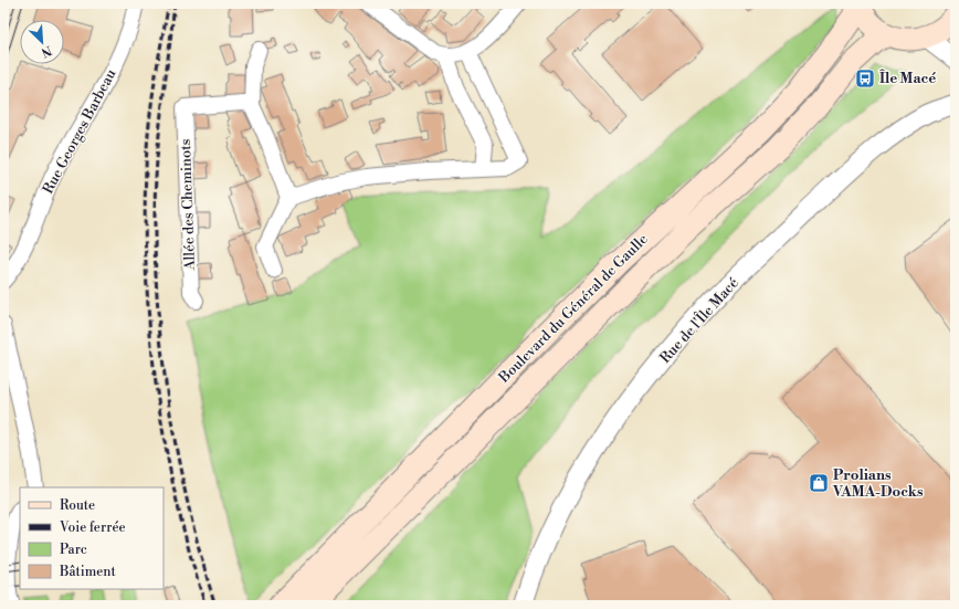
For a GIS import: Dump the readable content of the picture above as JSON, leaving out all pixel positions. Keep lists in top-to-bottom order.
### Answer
{
  "streets": {
    "main road": ["Boulevard du Général de Gaulle"],
    "street": ["Rue Georges Barbeau", "Allée des Cheminots", "Rue de l'Île Macé"]
  },
  "places": {
    "bus stop": ["Île Macé"],
    "shop": ["Prolians VAMA-Docks"]
  },
  "legend": [
    "Route",
    "Voie ferrée",
    "Parc",
    "Bâtiment"
  ],
  "north": "bottom right"
}
